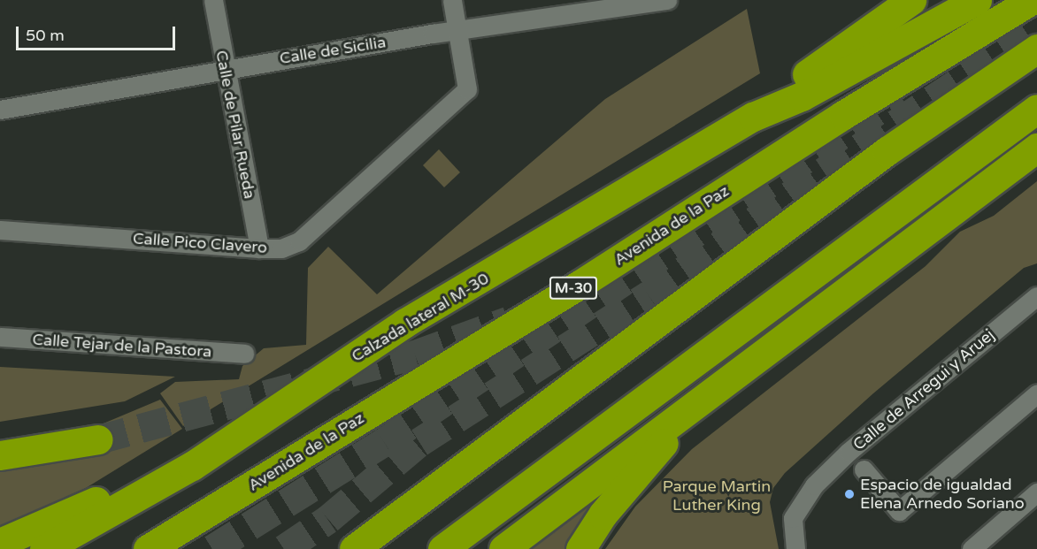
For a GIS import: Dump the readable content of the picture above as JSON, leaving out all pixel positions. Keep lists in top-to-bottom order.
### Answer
{
  "streets": {
    "highway": ["Avenida de la Paz", "M-30", "Calzada lateral M-30"],
    "street": [
      "Calle de Sicilia",
      "Calle de Pilar Rueda",
      "Calle Pico Clavero",
      "Calle Tejar de la Pastora",
      "Calle de Arregui y Aruej"
    ]
  },
  "crossings": [
    ["Calle de Sicilia", "Calle de Pilar Rueda"],
    ["Calle de Sicilia", "Calle Pico Clavero"],
    ["Calle de Pilar Rueda", "Calle Pico Clavero"]
  ],
  "parks": ["Parque Martin Luther King"],
  "places": ["Espacio de igualdad Elena Arnedo Soriano"],
  "scale_bar": "50 m"
}
